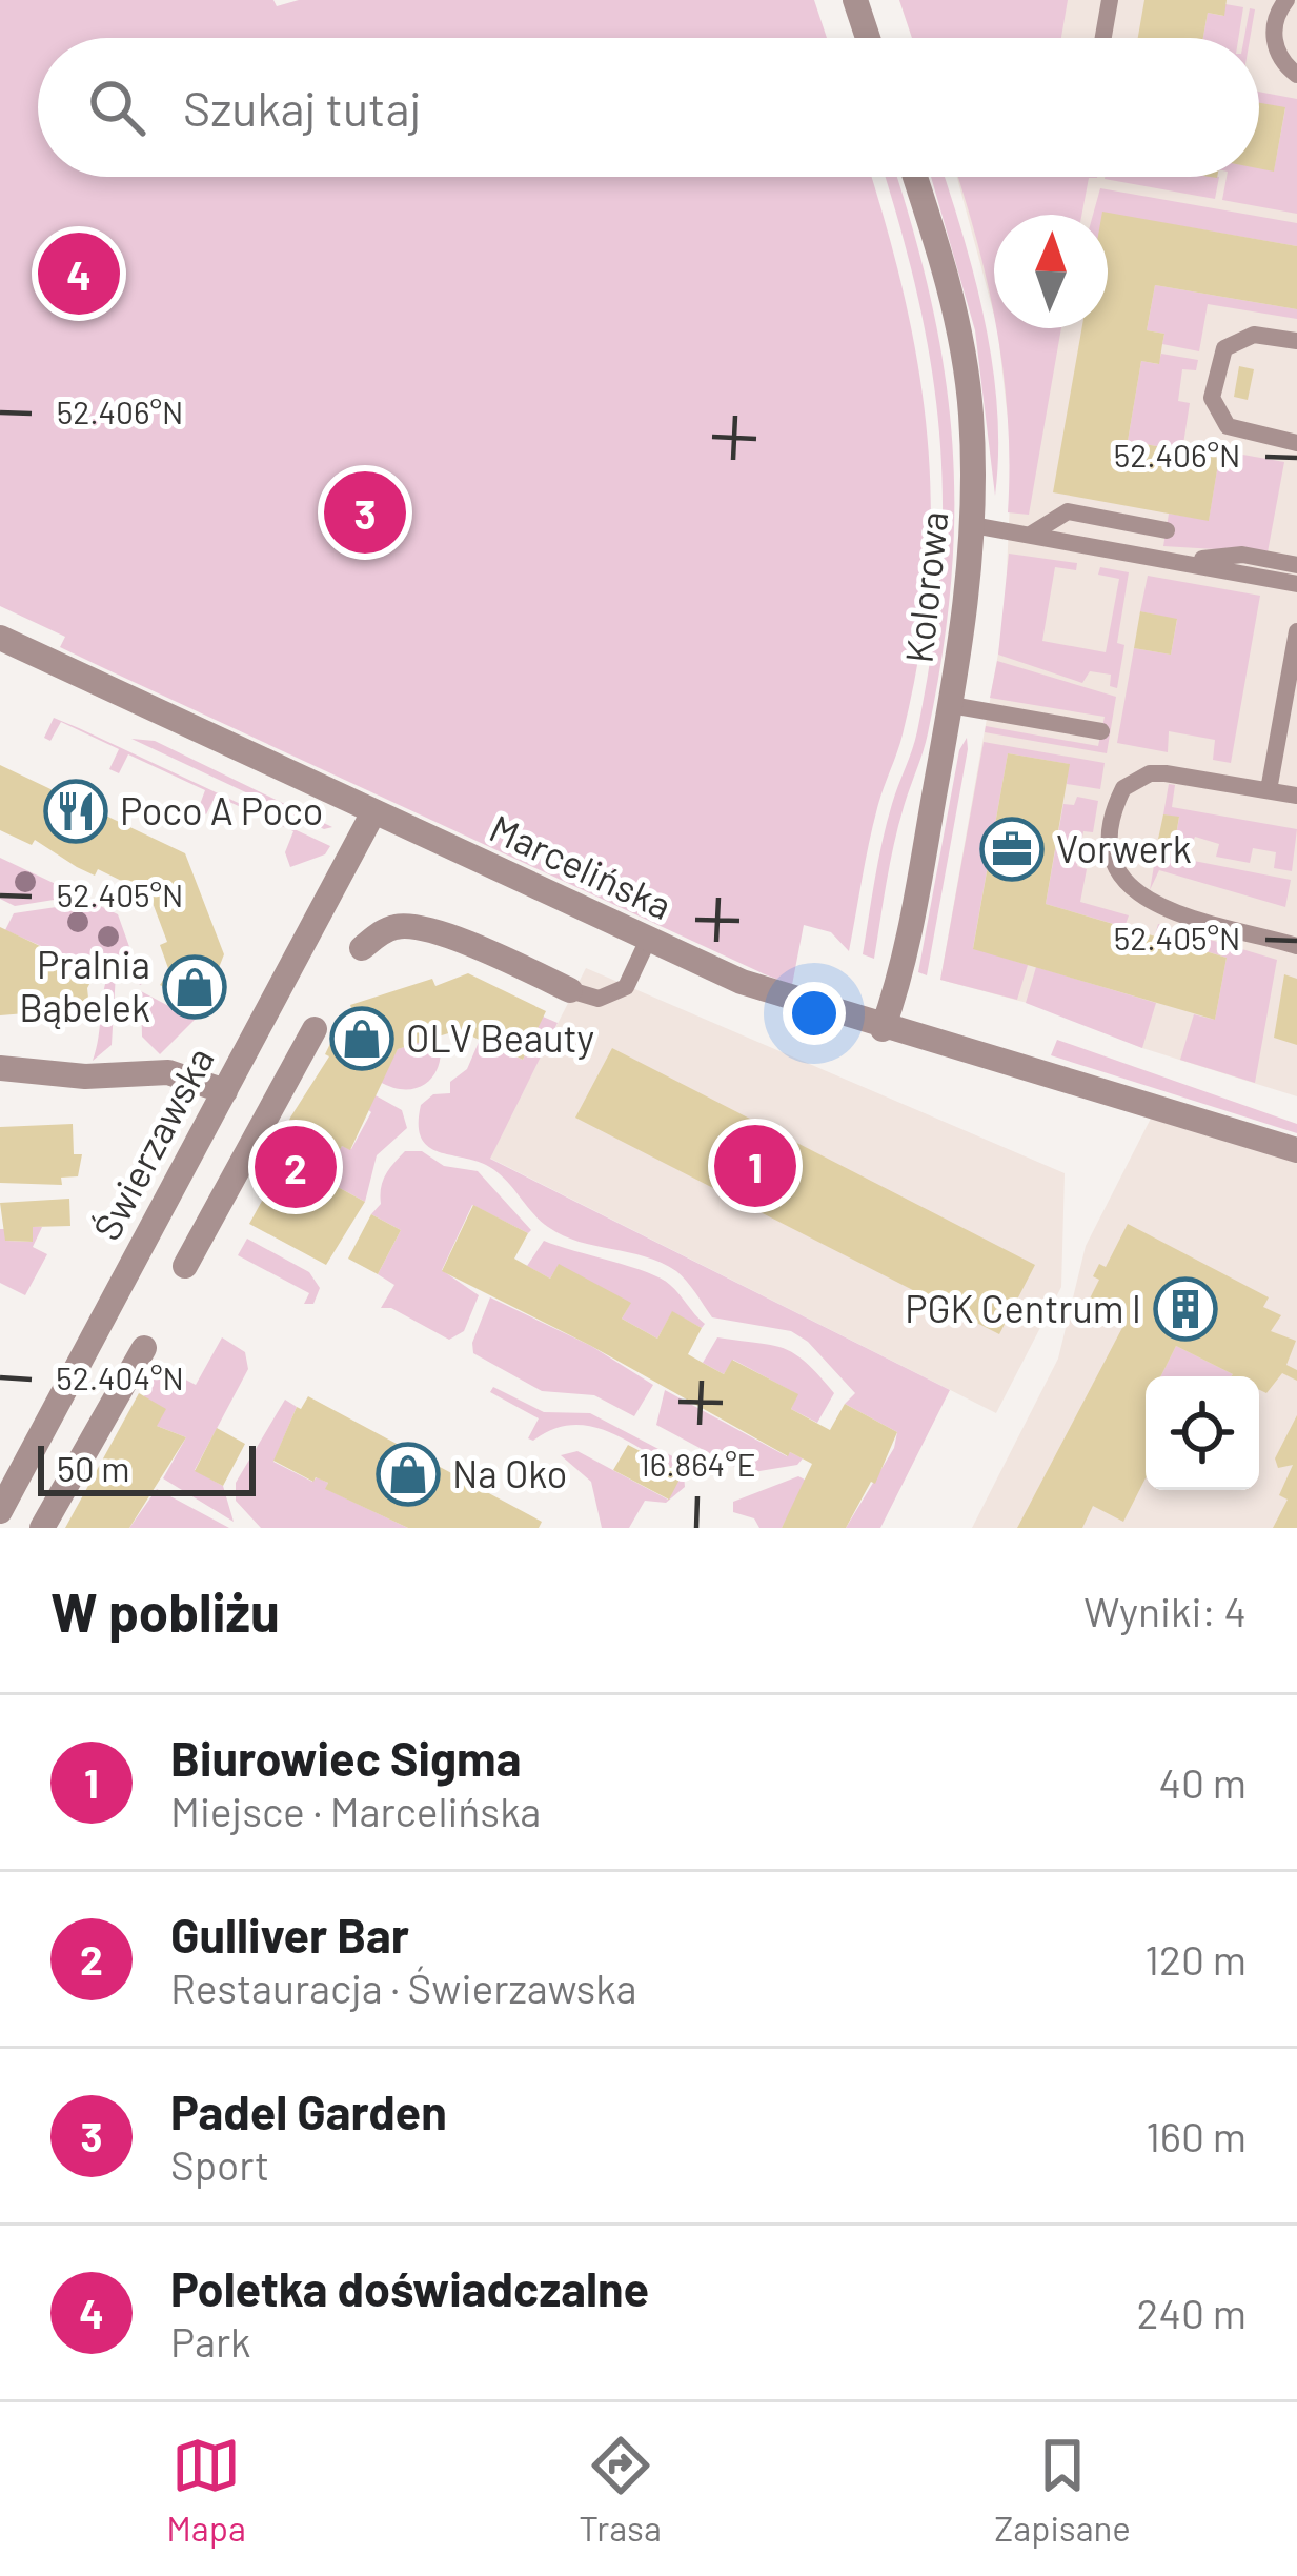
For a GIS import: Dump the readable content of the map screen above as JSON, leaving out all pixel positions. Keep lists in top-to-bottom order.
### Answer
{
  "streets": {
    "street": ["Kolorowa", "Marcelińska", "Świerzawska"]
  },
  "crossings": [
    ["Kolorowa", "Marcelińska"],
    ["Marcelińska", "Świerzawska"]
  ],
  "places": {
    "restaurant": ["Poco A Poco"],
    "office": ["Vorwerk"],
    "shop": ["Pralnia Bąbelek", "OLV Beauty", "Na Oko"],
    "building": ["PGK Centrum I"]
  },
  "scale_bar": "50 m",
  "north": "top",
  "page": {
    "search": "Szukaj tutaj",
    "pins": [
      "4",
      "3",
      "1",
      "2"
    ],
    "scale": "50 m",
    "heading": ["W pobliżu", "Wyniki: 4"],
    "list": [
      {
        "mark": "1",
        "name": "Biurowiec Sigma",
        "note": "Miejsce · Marcelińska",
        "value": "40 m"
      },
      {
        "mark": "2",
        "name": "Gulliver Bar",
        "note": "Restauracja · Świerzawska",
        "value": "120 m"
      },
      {
        "mark": "3",
        "name": "Padel Garden",
        "note": "Sport",
        "value": "160 m"
      },
      {
        "mark": "4",
        "name": "Poletka doświadczalne",
        "note": "Park",
        "value": "240 m"
      }
    ],
    "nav": ["Mapa", "Trasa", "Zapisane"]
  },
  "coordinates": [
    "52.406°N",
    "52.405°N",
    "52.404°N",
    "16.864°E"
  ]
}
